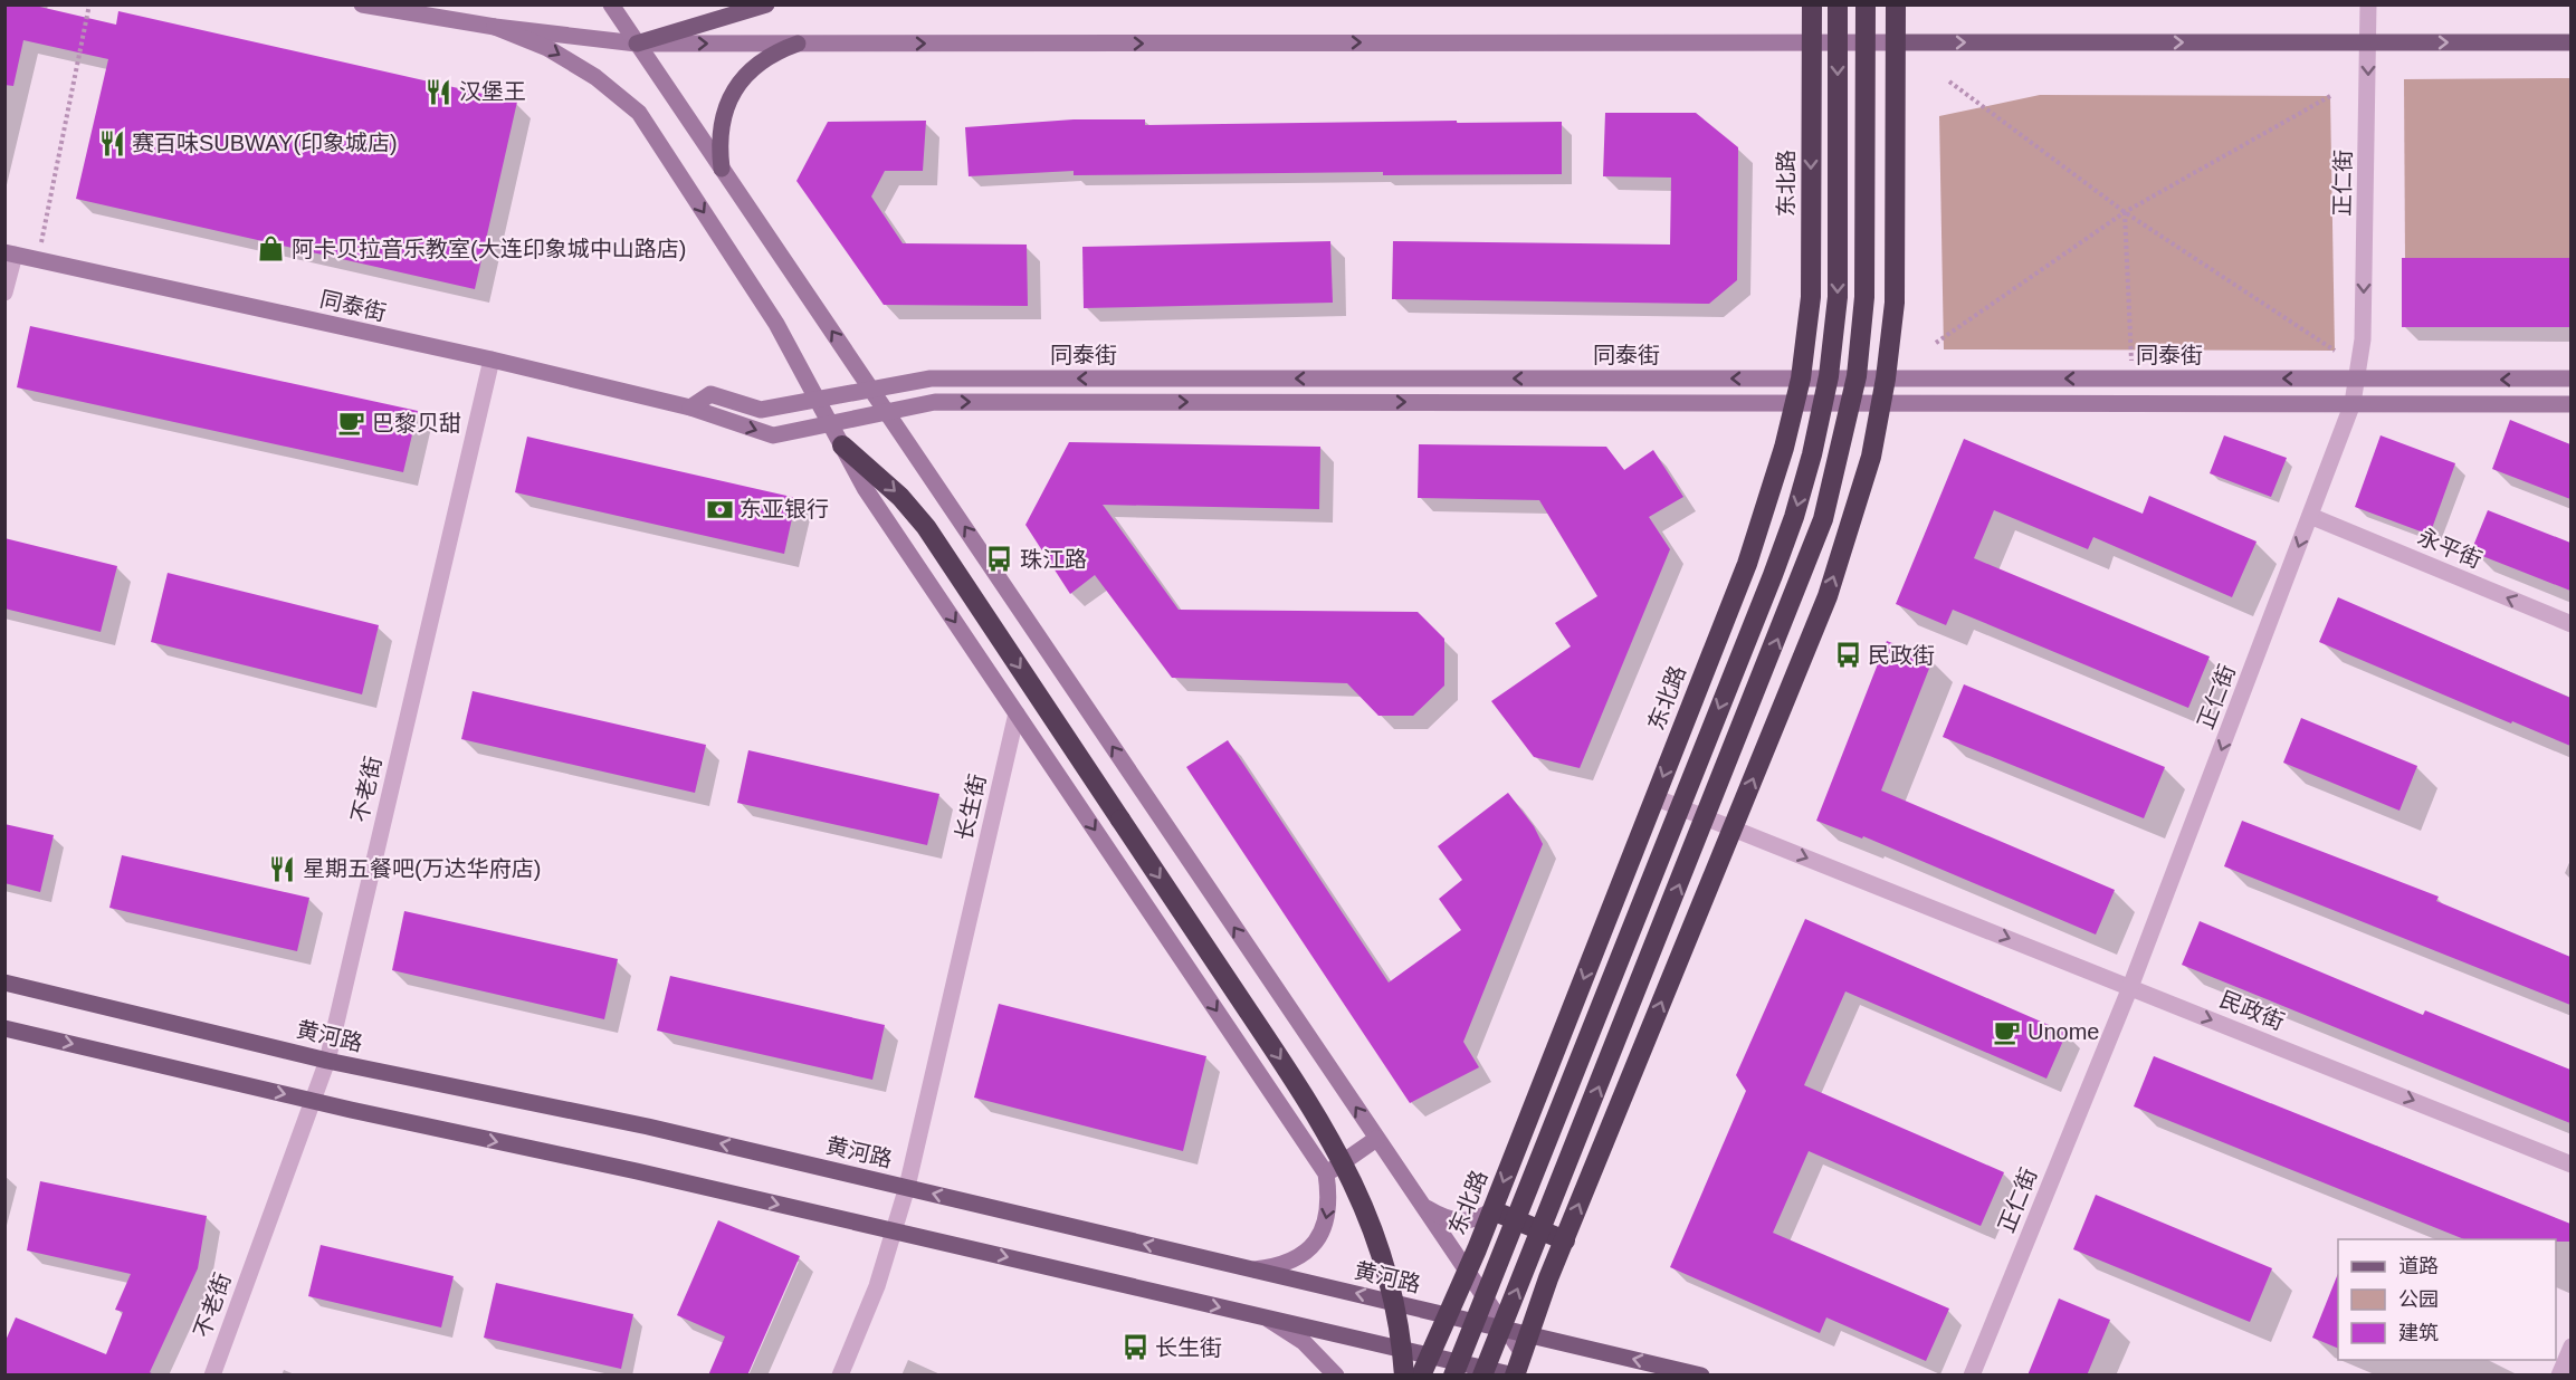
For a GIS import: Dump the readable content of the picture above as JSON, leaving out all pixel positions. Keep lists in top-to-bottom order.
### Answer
{
  "streets": {
    "highway": ["东北路"],
    "main road": ["同泰街", "黄河路"],
    "street": [
      "正仁街",
      "永平街",
      "不老街",
      "长生街",
      "民政街"
    ]
  },
  "crossings": [
    ["东北路", "同泰街"],
    ["东北路", "民政街"],
    ["东北路", "黄河路"],
    ["正仁街", "同泰街"],
    ["正仁街", "永平街"],
    ["正仁街", "民政街"],
    ["同泰街", "不老街"],
    ["不老街", "黄河路"],
    ["长生街", "黄河路"]
  ],
  "one_way": ["正仁街", "永平街", "民政街"],
  "places": {
    "restaurant": ["汉堡王", "赛百味SUBWAY(印象城店)", "星期五餐吧(万达华府店)"],
    "shop": ["阿卡贝拉音乐教室(大连印象城中山路店)"],
    "cafe": ["巴黎贝甜", "Unome"],
    "bank": ["东亚银行"],
    "bus stop": ["珠江路", "民政街", "长生街"]
  },
  "legend": ["道路", "公园", "建筑"]
}
